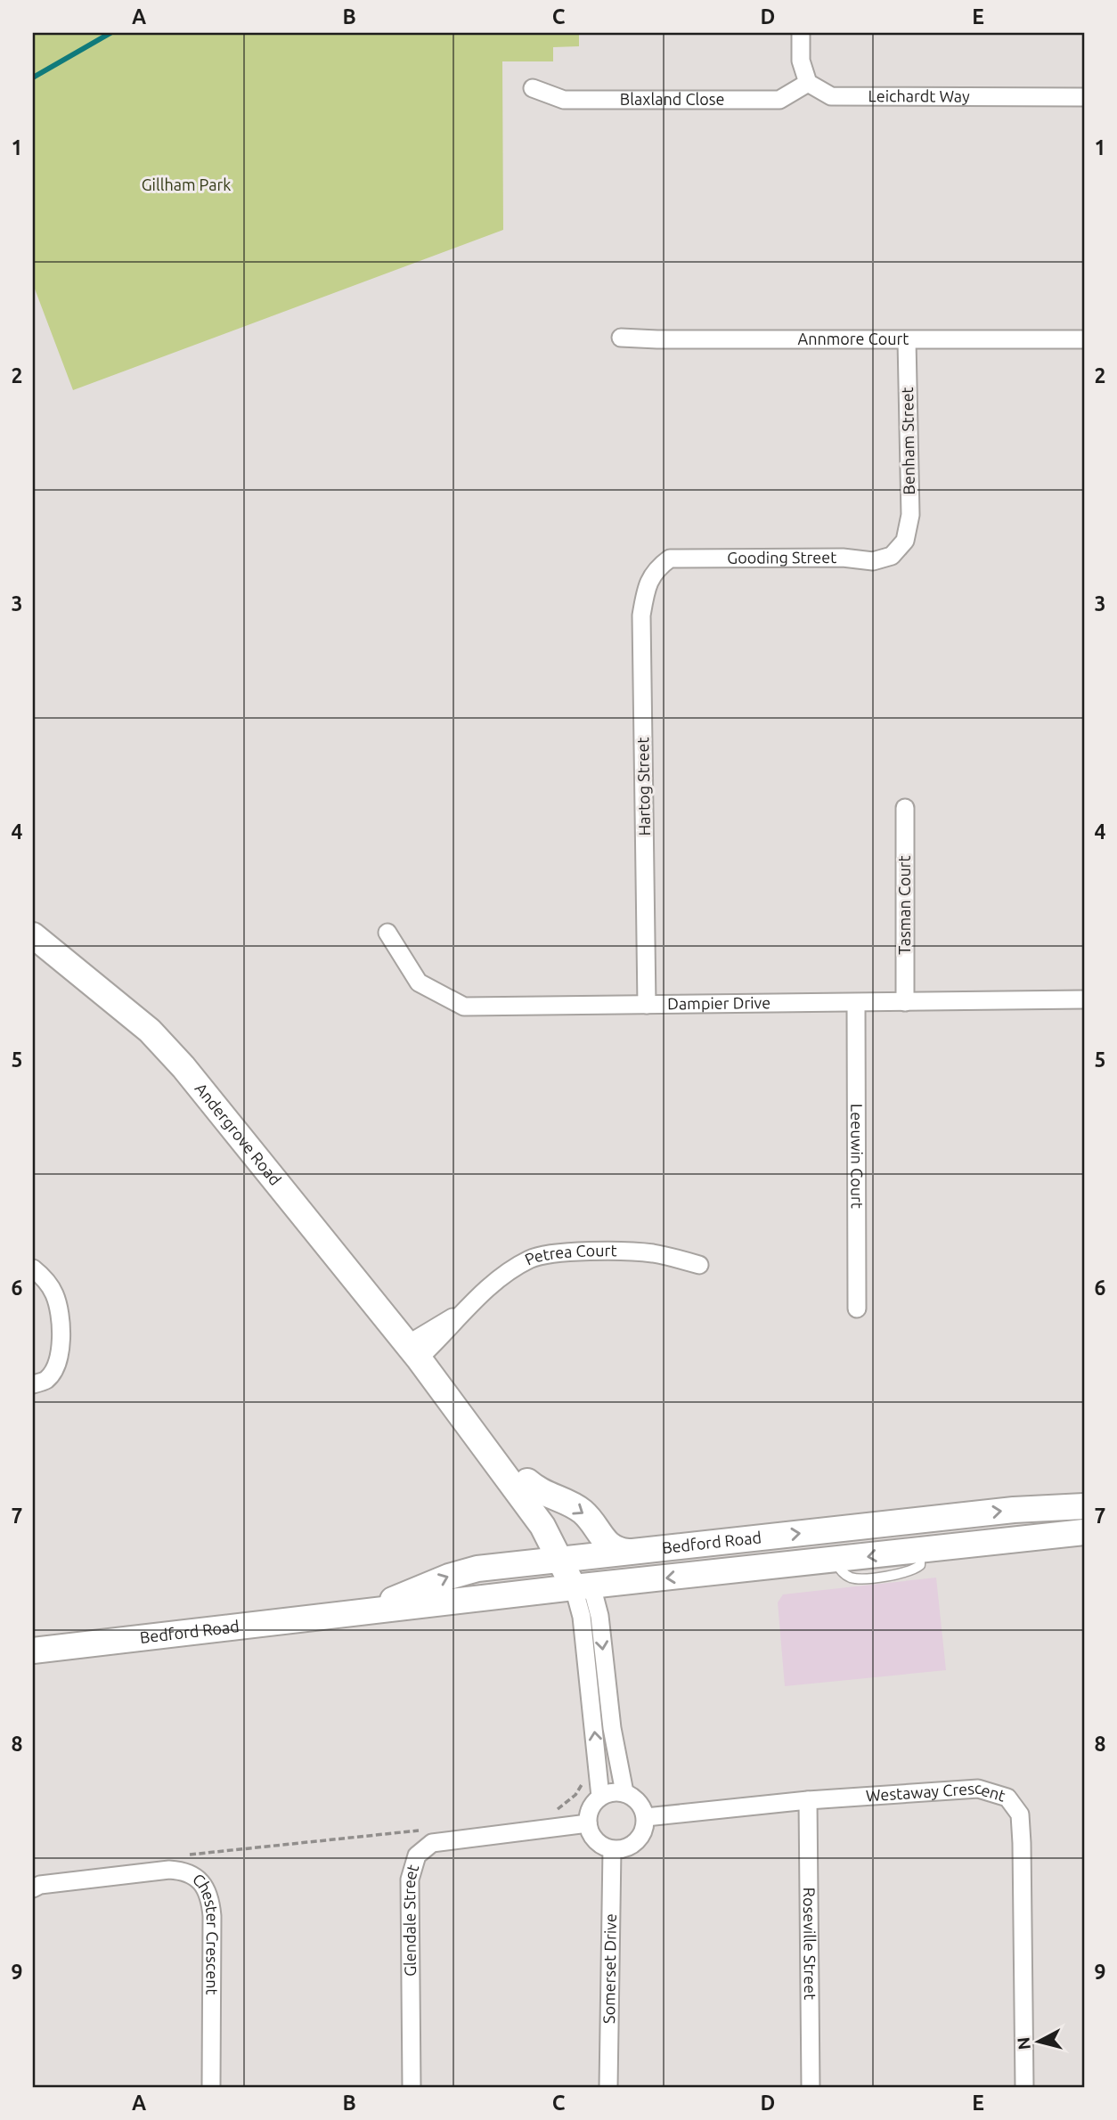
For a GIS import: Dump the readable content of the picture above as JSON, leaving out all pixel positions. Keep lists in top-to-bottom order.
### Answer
{
  "streets": {
    "street": [
      "Leichardt Way",
      "Blaxland Close",
      "Annmore Court",
      "Benham Street",
      "Gooding Street",
      "Hartog Street",
      "Tasman Court",
      "Dampier Drive",
      "Andergrove Road",
      "Leeuwin Court",
      "Petrea Court",
      "Bedford Road",
      "Westaway Crescent",
      "Glendale Street",
      "Chester Crescent",
      "Roseville Street",
      "Somerset Drive"
    ]
  },
  "crossings": [
    ["Leichardt Way", "Blaxland Close"],
    ["Annmore Court", "Benham Street"],
    ["Benham Street", "Gooding Street"],
    ["Gooding Street", "Hartog Street"],
    ["Hartog Street", "Dampier Drive"],
    ["Tasman Court", "Dampier Drive"],
    ["Dampier Drive", "Leeuwin Court"],
    ["Andergrove Road", "Petrea Court"],
    ["Andergrove Road", "Bedford Road"],
    ["Westaway Crescent", "Glendale Street"],
    ["Westaway Crescent", "Roseville Street"],
    ["Westaway Crescent", "Somerset Drive"],
    ["Glendale Street", "Somerset Drive"]
  ],
  "parks": ["Gillham Park"],
  "north": "left",
  "grid": {
    "columns": [
      "A",
      "B",
      "C",
      "D",
      "E"
    ],
    "rows": [
      "1",
      "2",
      "3",
      "4",
      "5",
      "6",
      "7",
      "8",
      "9"
    ]
  }
}
